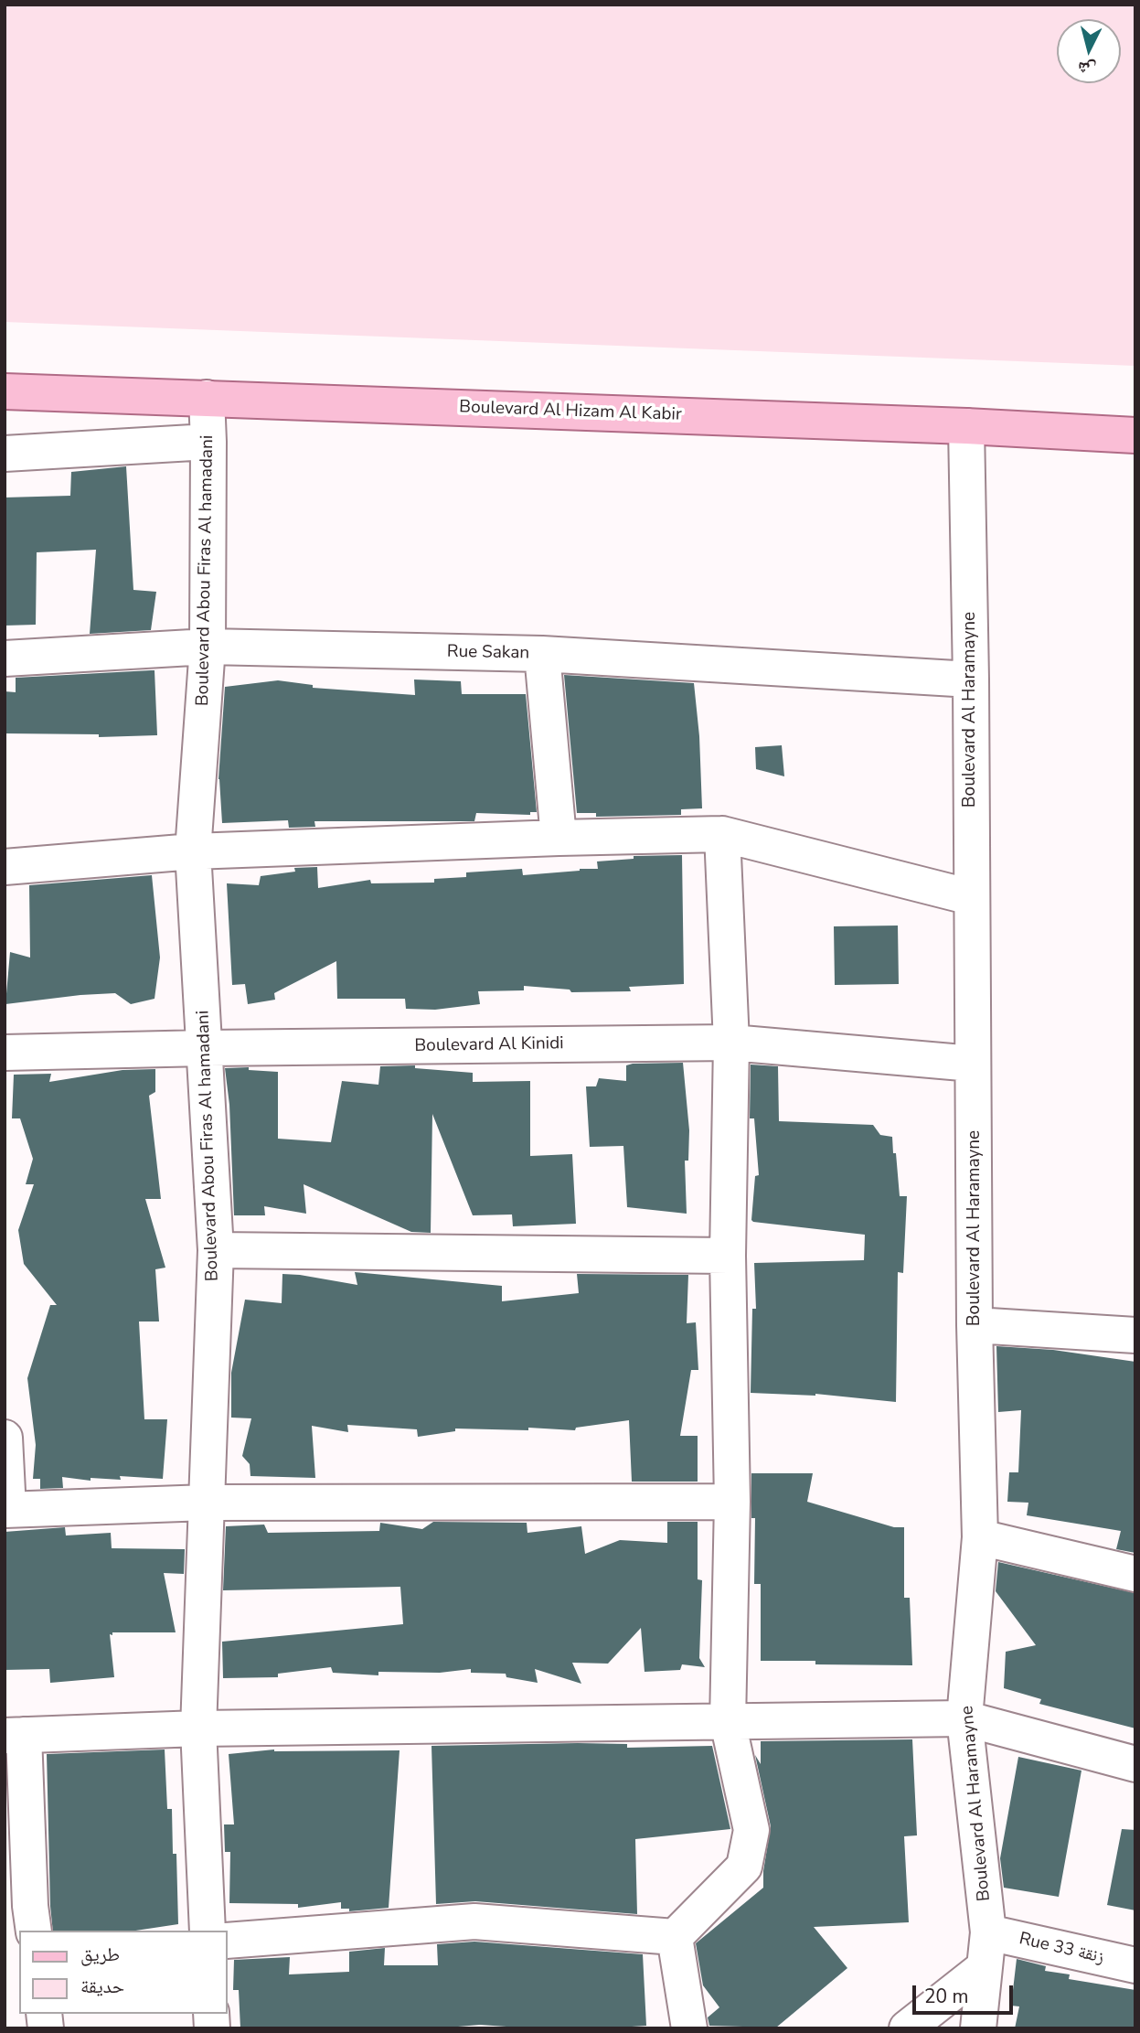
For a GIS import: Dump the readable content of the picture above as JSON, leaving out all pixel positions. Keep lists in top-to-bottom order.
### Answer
{
  "streets": {
    "main road": ["Boulevard Al Hizam Al Kabir"],
    "street": [
      "Boulevard Abou Firas Al hamadani",
      "Rue Sakan",
      "Boulevard Al Haramayne",
      "Boulevard Al Kinidi",
      "Rue 33 زنقة"
    ]
  },
  "crossings": [
    ["Boulevard Al Hizam Al Kabir", "Boulevard Abou Firas Al hamadani"],
    ["Boulevard Al Hizam Al Kabir", "Boulevard Al Haramayne"],
    ["Boulevard Abou Firas Al hamadani", "Rue Sakan"],
    ["Boulevard Abou Firas Al hamadani", "Boulevard Al Kinidi"],
    ["Rue Sakan", "Boulevard Al Haramayne"],
    ["Boulevard Al Haramayne", "Boulevard Al Kinidi"],
    ["Boulevard Al Haramayne", "Rue 33 زنقة"]
  ],
  "legend": ["طريق", "حديقة"],
  "scale_bar": "20 m",
  "north": "bottom"
}
